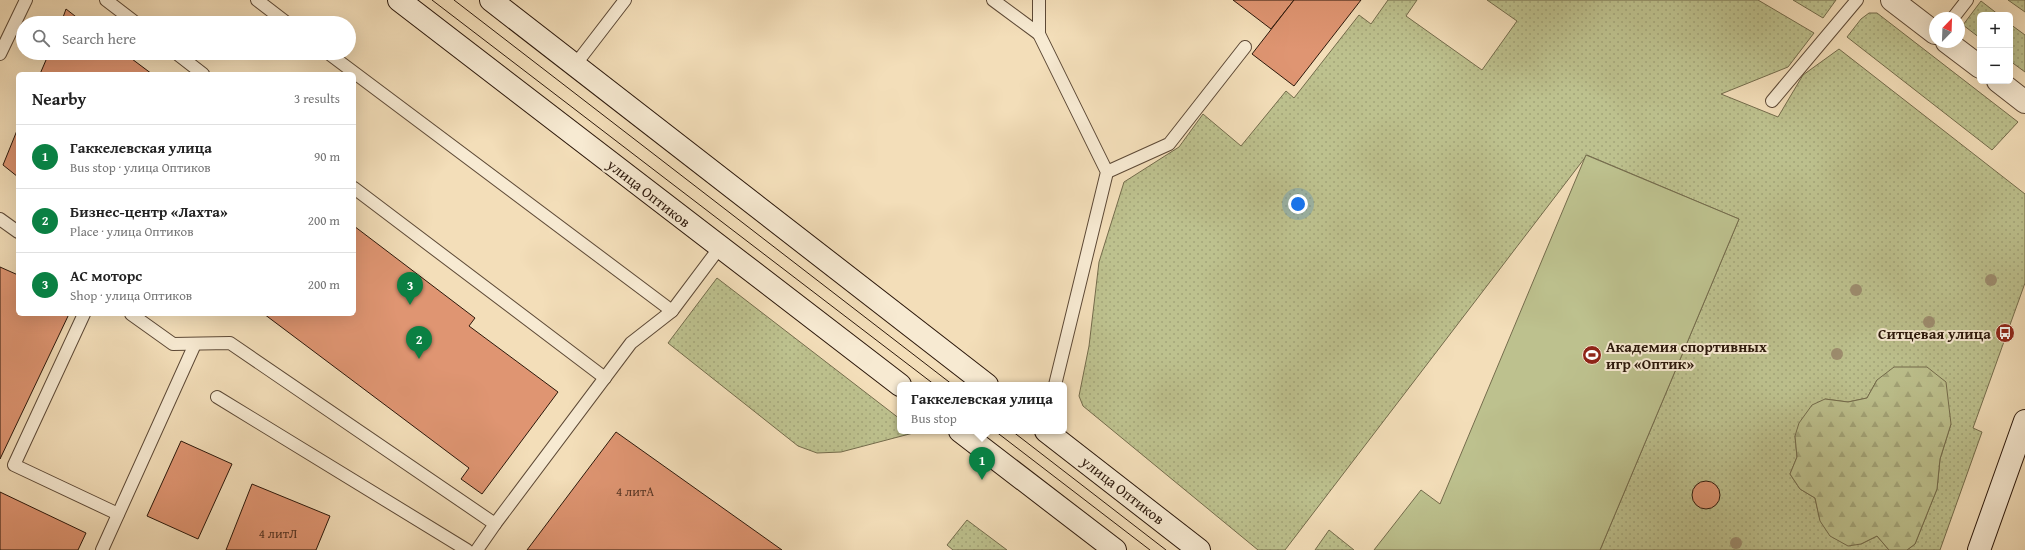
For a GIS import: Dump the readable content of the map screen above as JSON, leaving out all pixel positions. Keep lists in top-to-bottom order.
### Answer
{
  "streets": {
    "main road": ["улица Оптиков"]
  },
  "places": {
    "bus stop": ["Ситцевая улица"],
    "sports": ["Академия спортивных игр «Оптик»"]
  },
  "house_numbers": ["4 литА", "4 литЛ"],
  "north": "top right",
  "page": {
    "map_buttons": ["+", "−"],
    "search": "Search here",
    "heading": ["Nearby", "3 results"],
    "list": [
      {
        "mark": "1",
        "name": "Гаккелевская улица",
        "note": "Bus stop · улица Оптиков",
        "value": "90 m"
      },
      {
        "mark": "2",
        "name": "Бизнес-центр «Лахта»",
        "note": "Place · улица Оптиков",
        "value": "200 m"
      },
      {
        "mark": "3",
        "name": "АС моторс",
        "note": "Shop · улица Оптиков",
        "value": "200 m"
      }
    ],
    "pins": ["3", "2", "1"],
    "popup": ["Гаккелевская улица", "Bus stop"]
  }
}
